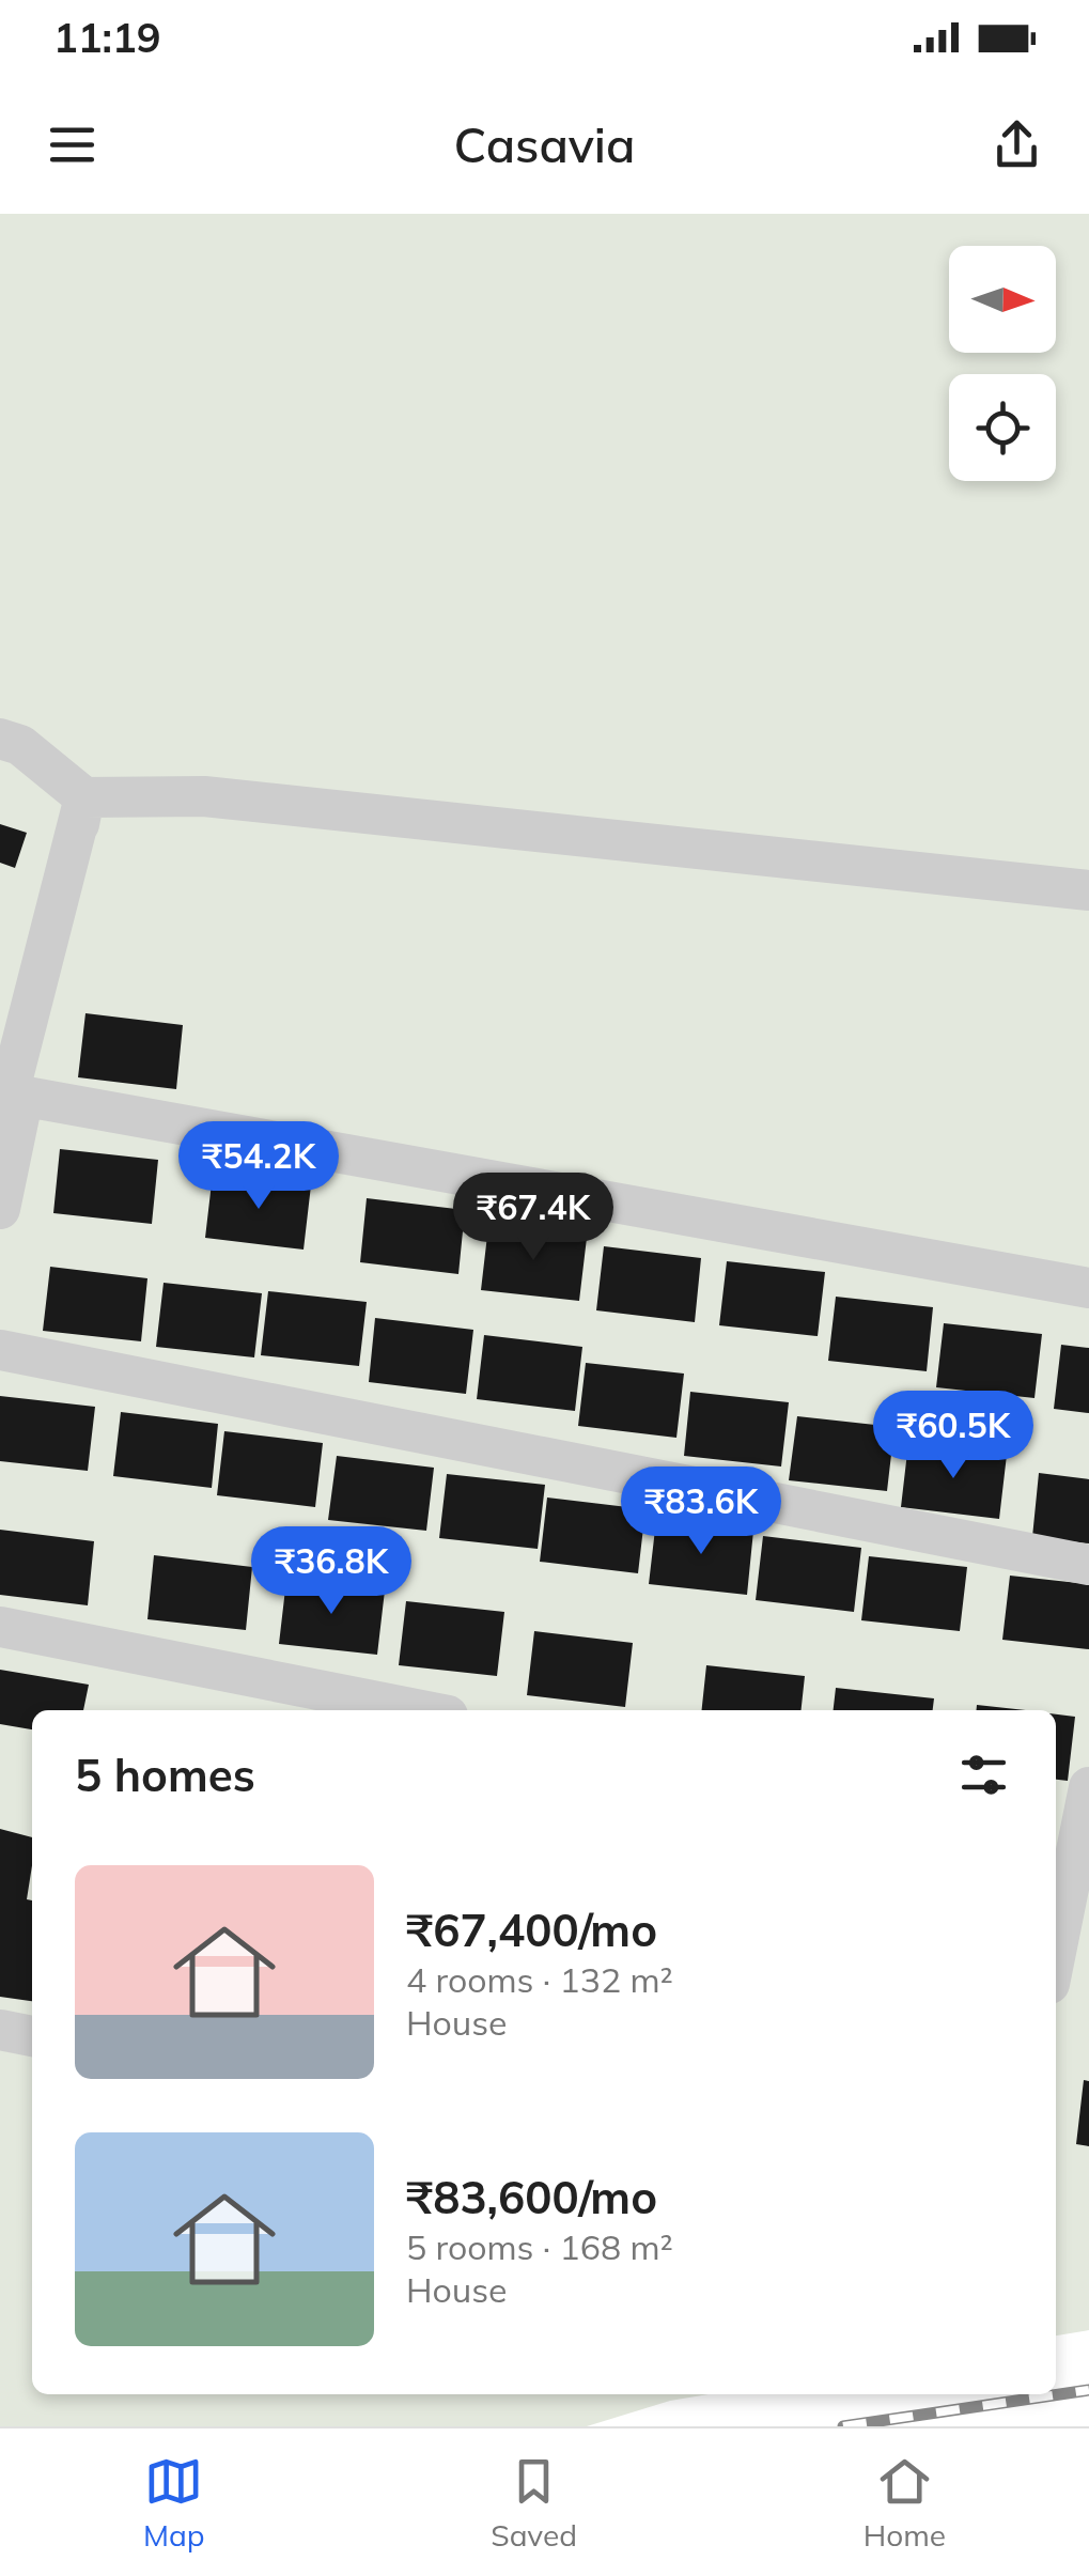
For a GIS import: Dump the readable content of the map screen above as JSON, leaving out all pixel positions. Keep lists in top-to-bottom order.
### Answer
{
  "north": "right",
  "page": {
    "status": "11:19",
    "header": "Casavia",
    "price": [
      "₹54.2K",
      "₹67.4K",
      "₹60.5K",
      "₹83.6K",
      "₹36.8K"
    ],
    "heading": "5 homes",
    "list": [
      {
        "name": "₹67,400/mo",
        "note": "4 rooms · 132 m² · House"
      },
      {
        "name": "₹83,600/mo",
        "note": "5 rooms · 168 m² · House"
      }
    ],
    "tabs": ["Map", "Saved", "Home"]
  }
}
